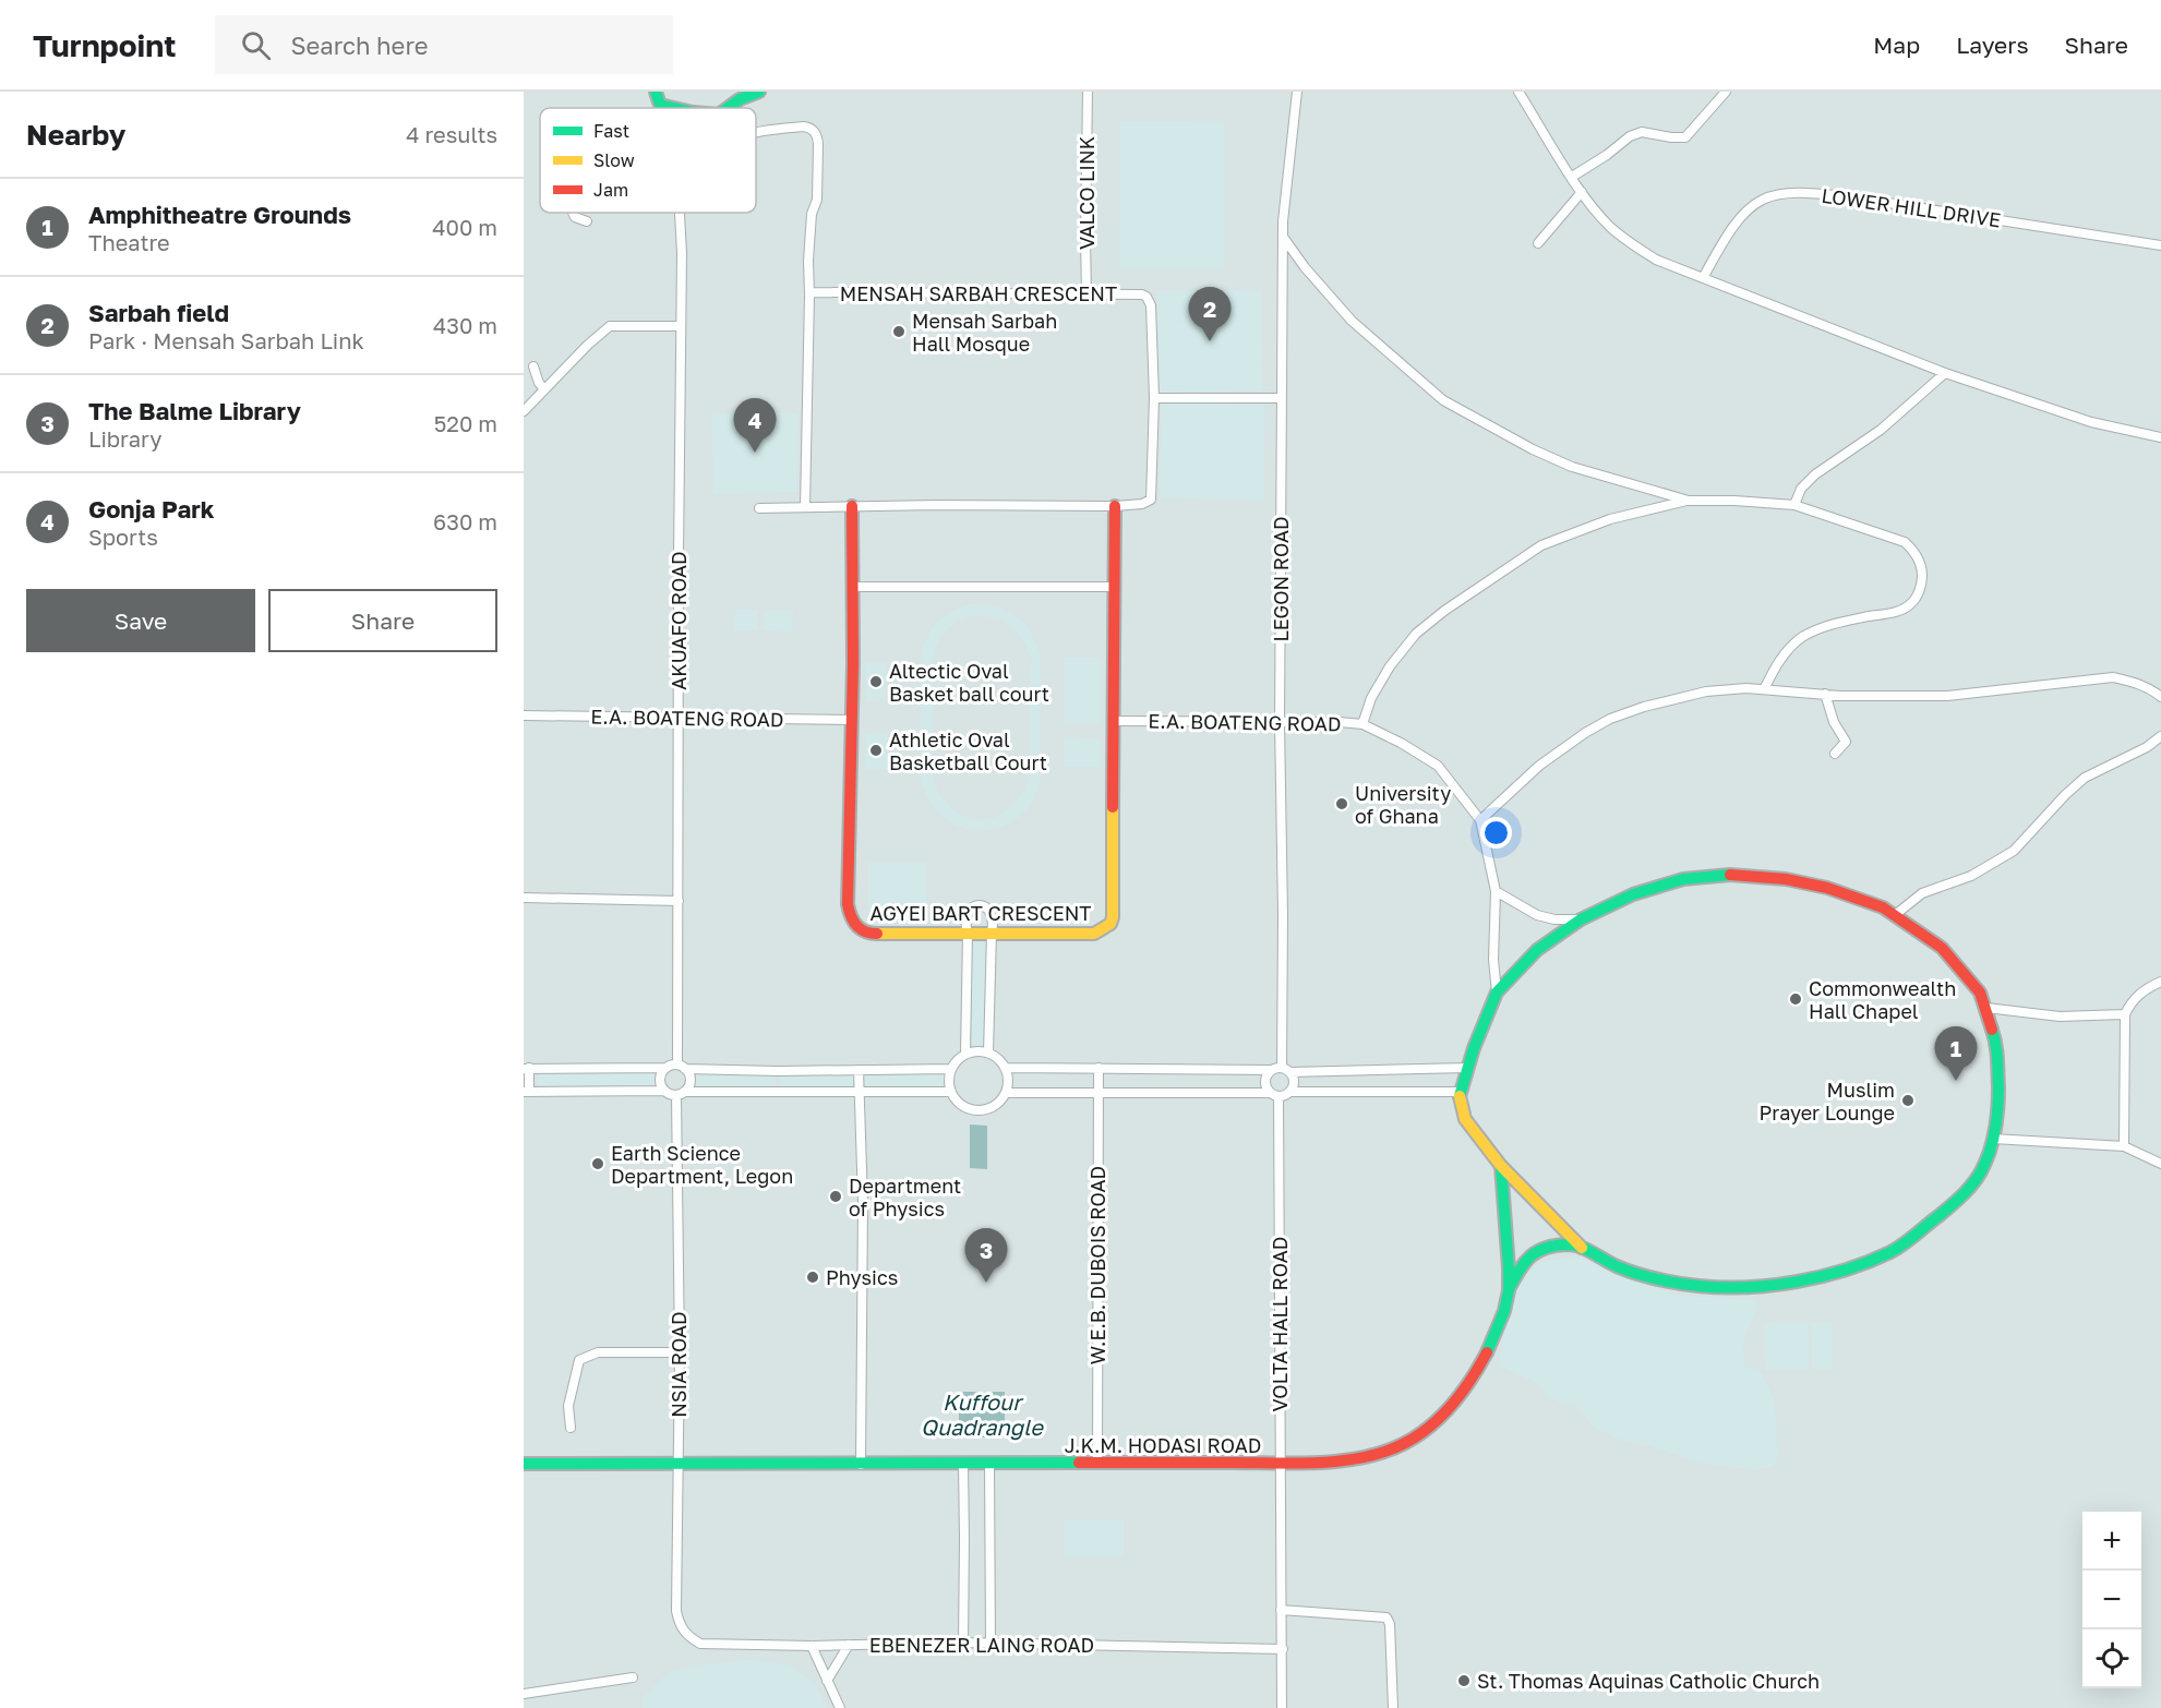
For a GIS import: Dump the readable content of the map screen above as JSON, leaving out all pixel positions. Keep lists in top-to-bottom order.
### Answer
{
  "streets": {
    "street": [
      "VALCO LINK",
      "LOWER HILL DRIVE",
      "MENSAH SARBAH CRESCENT",
      "LEGON ROAD",
      "AKUAFO ROAD",
      "E.A. BOATENG ROAD",
      "AGYEI BART CRESCENT",
      "W.E.B. DUBOIS ROAD",
      "VOLTA HALL ROAD",
      "NSIA ROAD",
      "J.K.M. HODASI ROAD",
      "EBENEZER LAING ROAD"
    ]
  },
  "crossings": [
    ["VALCO LINK", "MENSAH SARBAH CRESCENT"],
    ["MENSAH SARBAH CRESCENT", "AGYEI BART CRESCENT"],
    ["LEGON ROAD", "E.A. BOATENG ROAD"],
    ["LEGON ROAD", "VOLTA HALL ROAD"],
    ["AKUAFO ROAD", "E.A. BOATENG ROAD"],
    ["AKUAFO ROAD", "NSIA ROAD"],
    ["E.A. BOATENG ROAD", "AGYEI BART CRESCENT"],
    ["W.E.B. DUBOIS ROAD", "J.K.M. HODASI ROAD"],
    ["VOLTA HALL ROAD", "J.K.M. HODASI ROAD"],
    ["VOLTA HALL ROAD", "EBENEZER LAING ROAD"],
    ["NSIA ROAD", "J.K.M. HODASI ROAD"],
    ["NSIA ROAD", "EBENEZER LAING ROAD"]
  ],
  "water": ["Kuffour Quadrangle"],
  "places": [
    "Mensah Sarbah Hall Mosque",
    "Altectic Oval Basket ball court",
    "Athletic Oval Basketball Court",
    "University of Ghana",
    "Commonwealth Hall Chapel",
    "Muslim Prayer Lounge",
    "Earth Science Department, Legon",
    "Department of Physics",
    "Physics",
    "St. Thomas Aquinas Catholic Church"
  ],
  "legend": ["Fast", "Slow", "Jam"],
  "page": {
    "header": "Turnpoint",
    "search": "Search here",
    "nav": ["Map", "Layers", "Share"],
    "heading": ["Nearby", "4 results"],
    "list": [
      {
        "mark": "1",
        "name": "Amphitheatre Grounds",
        "note": "Theatre",
        "value": "400 m"
      },
      {
        "mark": "2",
        "name": "Sarbah field",
        "note": "Park · Mensah Sarbah Link",
        "value": "430 m"
      },
      {
        "mark": "3",
        "name": "The Balme Library",
        "note": "Library",
        "value": "520 m"
      },
      {
        "mark": "4",
        "name": "Gonja Park",
        "note": "Sports",
        "value": "630 m"
      }
    ],
    "pins": [
      "2",
      "4",
      "1",
      "3"
    ],
    "buttons": ["Save", "Share"],
    "map_buttons": ["+", "−"]
  }
}
